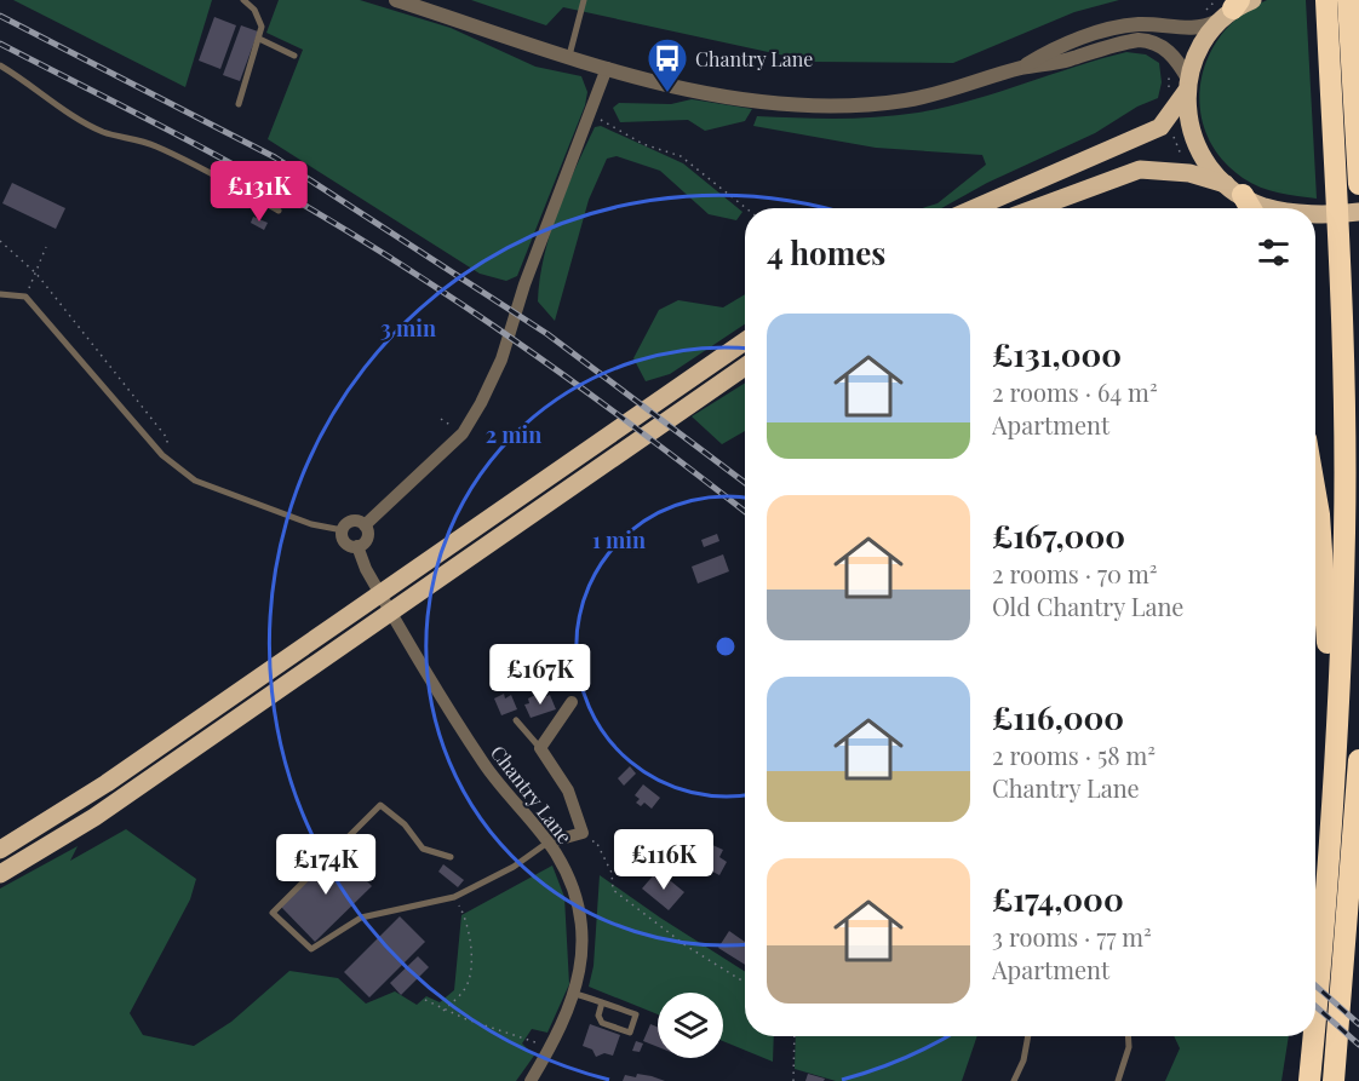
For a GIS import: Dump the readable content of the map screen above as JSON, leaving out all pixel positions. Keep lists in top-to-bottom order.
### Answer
{
  "streets": {
    "street": ["Chantry Lane"]
  },
  "places": {
    "bus stop": ["Chantry Lane"]
  },
  "page": {
    "price": [
      "£131K",
      "£167K",
      "£116K",
      "£174K"
    ],
    "heading": "4 homes",
    "list": [
      {
        "name": "£131,000",
        "note": "2 rooms · 64 m² · Apartment"
      },
      {
        "name": "£167,000",
        "note": "2 rooms · 70 m² · Old Chantry Lane"
      },
      {
        "name": "£116,000",
        "note": "2 rooms · 58 m² · Chantry Lane"
      },
      {
        "name": "£174,000",
        "note": "3 rooms · 77 m² · Apartment"
      }
    ]
  },
  "rings": ["3 min", "2 min", "1 min"]
}
